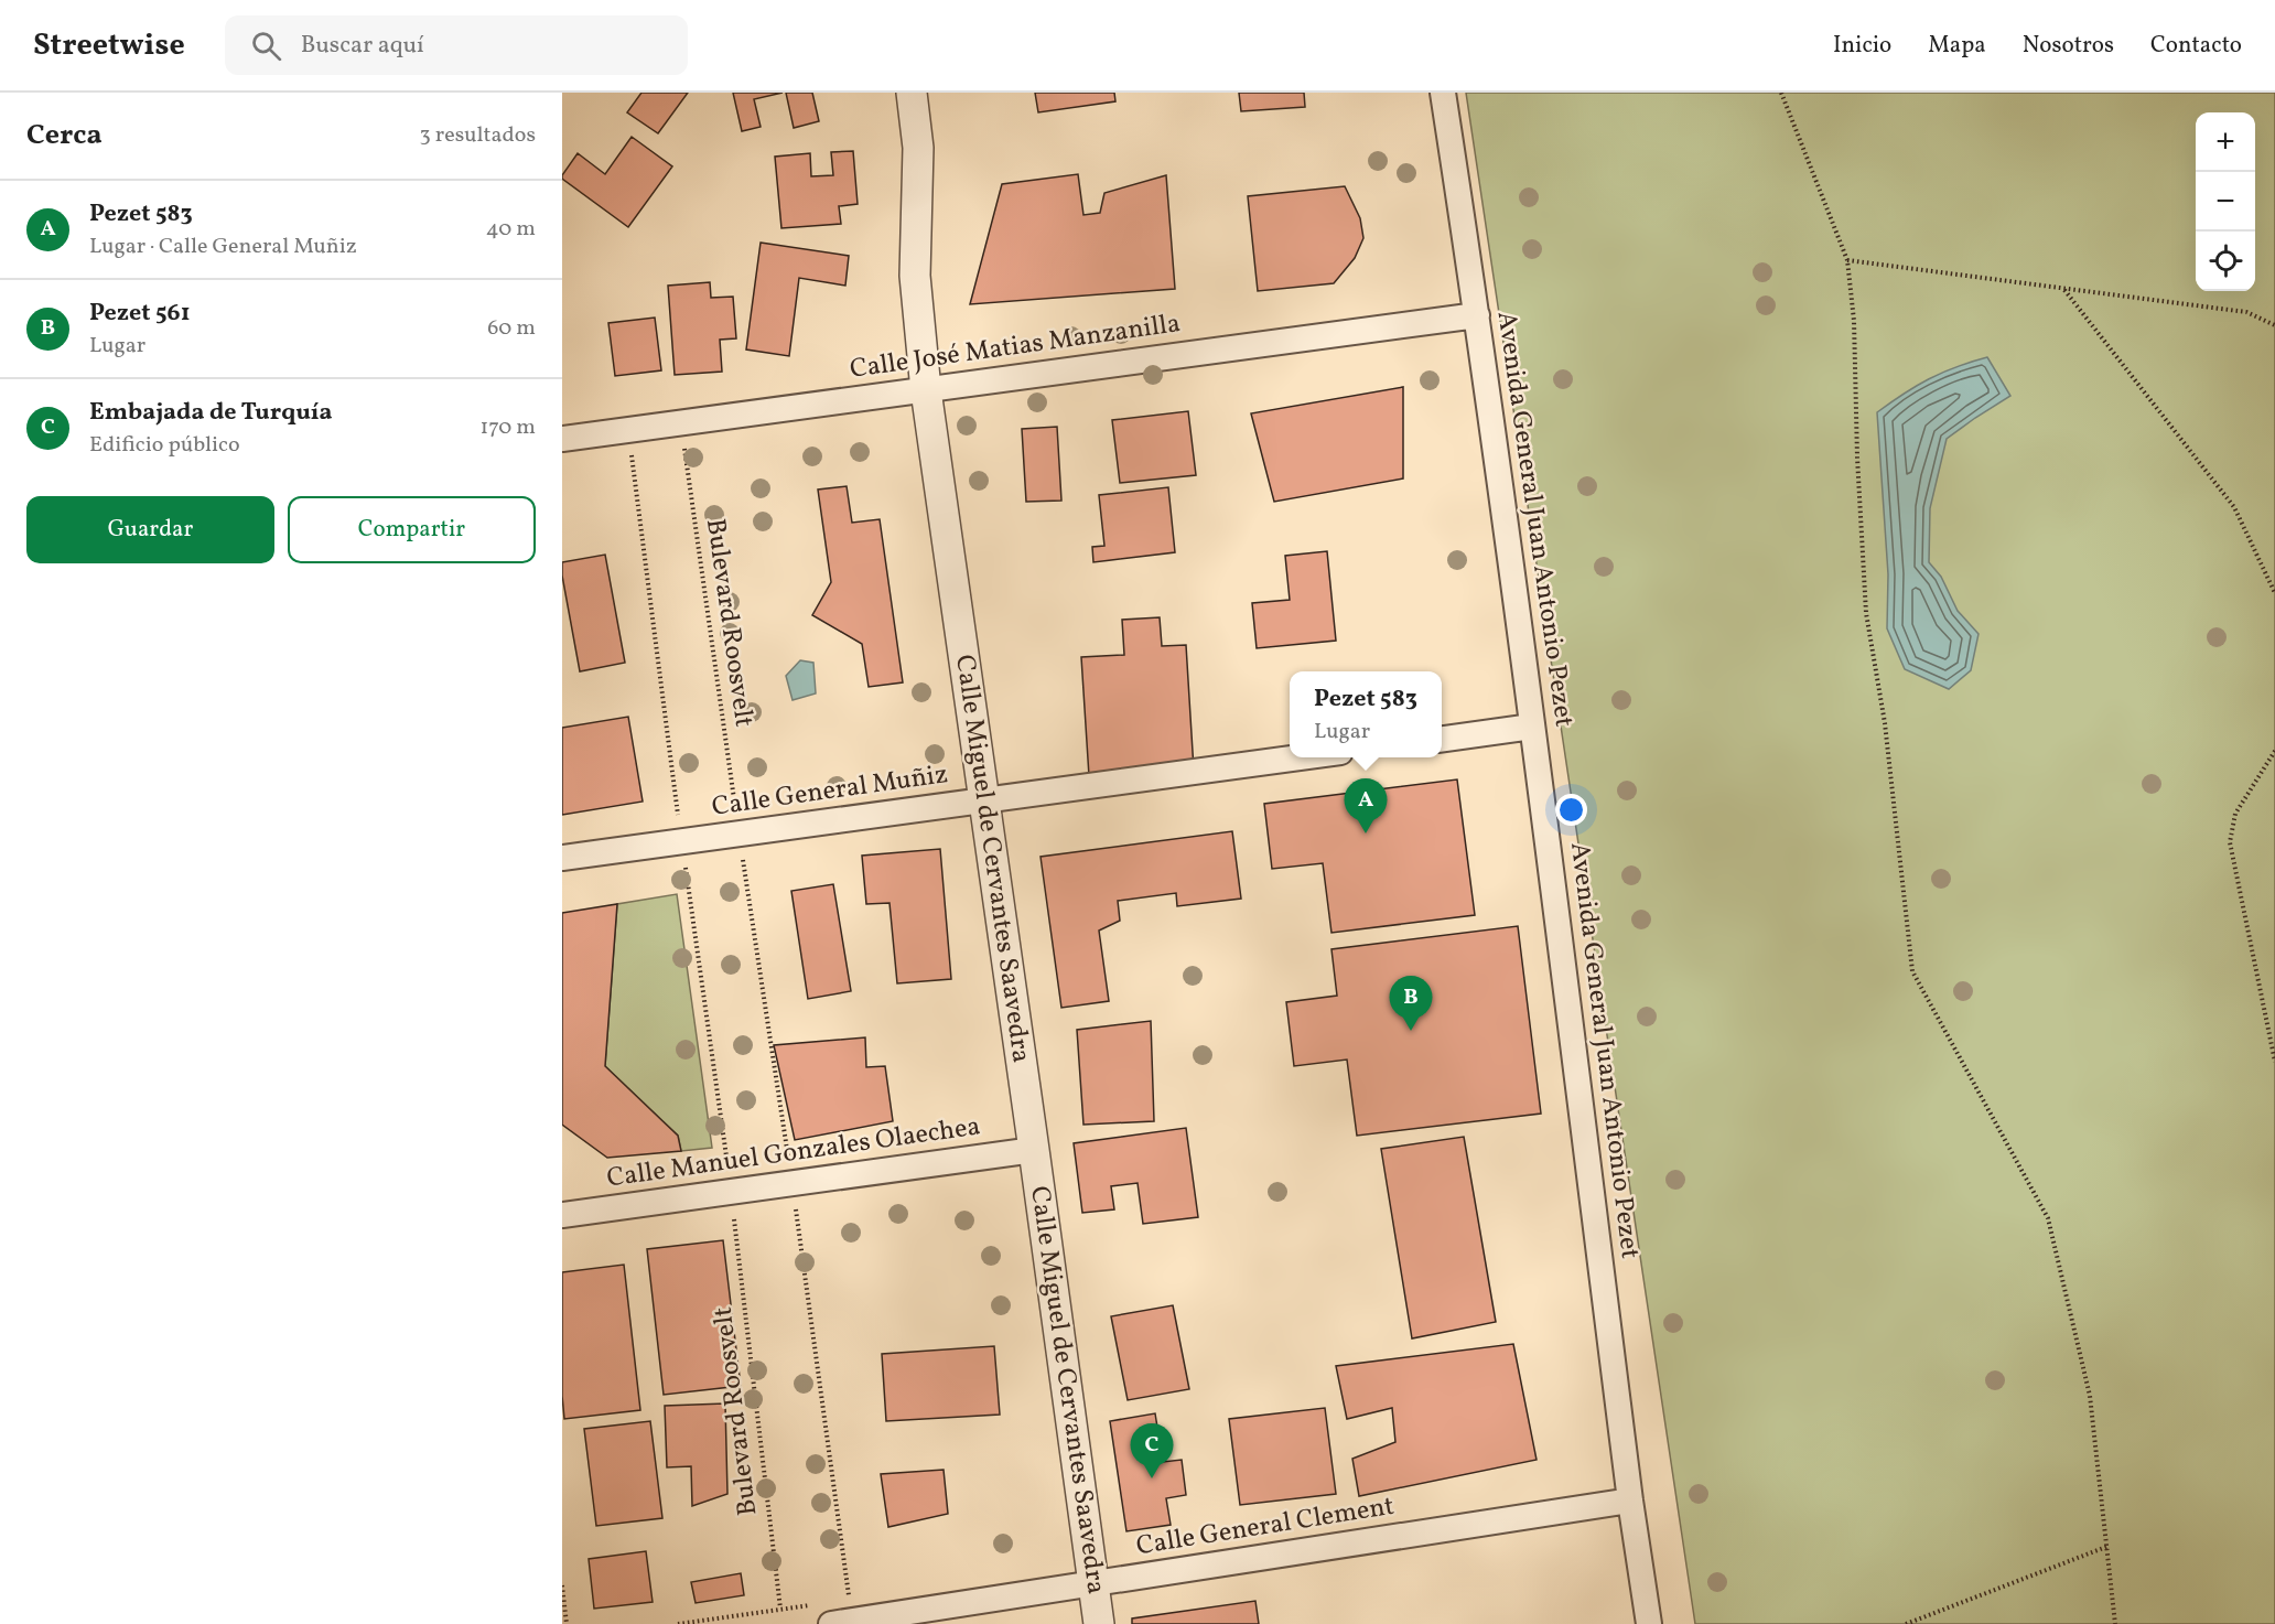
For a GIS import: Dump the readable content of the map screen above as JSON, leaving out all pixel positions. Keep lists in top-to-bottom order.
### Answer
{
  "streets": {
    "street": [
      "Calle José Matias Manzanilla",
      "Avenida General Juan Antonio Pezet",
      "Calle General Muñiz",
      "Calle Miguel de Cervantes Saavedra",
      "Calle Manuel Gonzales Olaechea",
      "Calle General Clement"
    ],
    "path": ["Bulevard Roosvelt"]
  },
  "crossings": [
    ["Calle José Matias Manzanilla", "Avenida General Juan Antonio Pezet"],
    ["Calle José Matias Manzanilla", "Calle Miguel de Cervantes Saavedra"],
    ["Avenida General Juan Antonio Pezet", "Calle General Clement"],
    ["Calle General Muñiz", "Calle Miguel de Cervantes Saavedra"],
    ["Calle Miguel de Cervantes Saavedra", "Calle Manuel Gonzales Olaechea"],
    ["Calle Miguel de Cervantes Saavedra", "Calle General Clement"]
  ],
  "page": {
    "header": "Streetwise",
    "search": "Buscar aquí",
    "nav": [
      "Inicio",
      "Mapa",
      "Nosotros",
      "Contacto"
    ],
    "heading": ["Cerca", "3 resultados"],
    "map_buttons": ["+", "−"],
    "list": [
      {
        "mark": "A",
        "name": "Pezet 583",
        "note": "Lugar · Calle General Muñiz",
        "value": "40 m"
      },
      {
        "mark": "B",
        "name": "Pezet 561",
        "note": "Lugar",
        "value": "60 m"
      },
      {
        "mark": "C",
        "name": "Embajada de Turquía",
        "note": "Edificio público",
        "value": "170 m"
      }
    ],
    "buttons": ["Guardar", "Compartir"],
    "popup": ["Pezet 583", "Lugar"],
    "pins": ["A", "B", "C"]
  }
}
